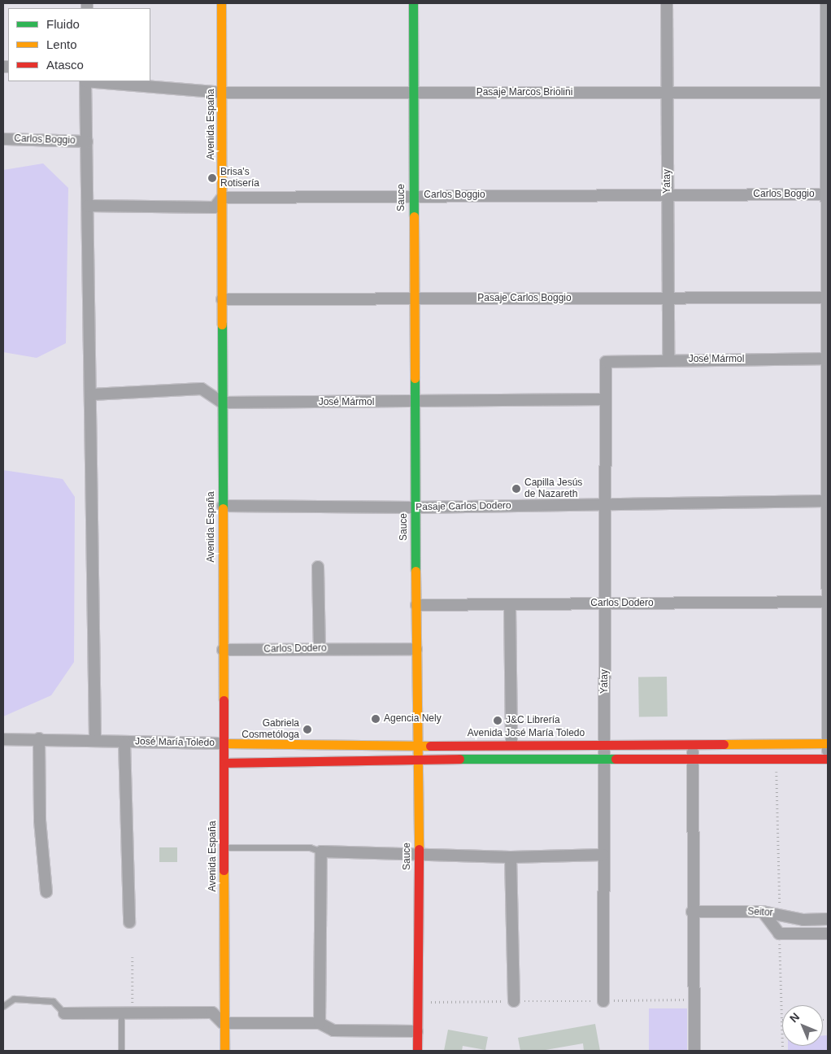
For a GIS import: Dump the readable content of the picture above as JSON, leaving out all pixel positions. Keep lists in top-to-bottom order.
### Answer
{
  "streets": {
    "main road": ["Avenida España", "Sauce", "Avenida José María Toledo"],
    "street": [
      "Pasaje Marcos Briolini",
      "Carlos Boggio",
      "Yatay",
      "Pasaje Carlos Boggio",
      "José Mármol",
      "Pasaje Carlos Dodero",
      "Carlos Dodero",
      "José María Toledo",
      "Seitor"
    ]
  },
  "crossings": [
    ["Pasaje Marcos Briolini", "Avenida España"],
    ["Pasaje Marcos Briolini", "Yatay"],
    ["Pasaje Marcos Briolini", "Sauce"],
    ["Avenida España", "Carlos Boggio"],
    ["Avenida España", "Pasaje Carlos Boggio"],
    ["Avenida España", "José Mármol"],
    ["Avenida España", "Pasaje Carlos Dodero"],
    ["Avenida España", "Carlos Dodero"],
    ["Avenida España", "Avenida José María Toledo"],
    ["Avenida España", "José María Toledo"],
    ["Carlos Boggio", "Yatay"],
    ["Carlos Boggio", "Sauce"],
    ["Yatay", "Pasaje Carlos Boggio"],
    ["Yatay", "José Mármol"],
    ["Yatay", "Pasaje Carlos Dodero"],
    ["Yatay", "Carlos Dodero"],
    ["Yatay", "Avenida José María Toledo"],
    ["Sauce", "Pasaje Carlos Boggio"],
    ["Sauce", "José Mármol"],
    ["Sauce", "Pasaje Carlos Dodero"],
    ["Sauce", "Carlos Dodero"],
    ["Sauce", "Avenida José María Toledo"],
    ["Avenida José María Toledo", "José María Toledo"]
  ],
  "places": [
    "Brisa's Rotisería",
    "Capilla Jesús de Nazareth",
    "Agencia Nely",
    "J&C Librería",
    "Gabriela Cosmetóloga"
  ],
  "legend": ["Fluido", "Lento", "Atasco"],
  "north": "top left"
}
